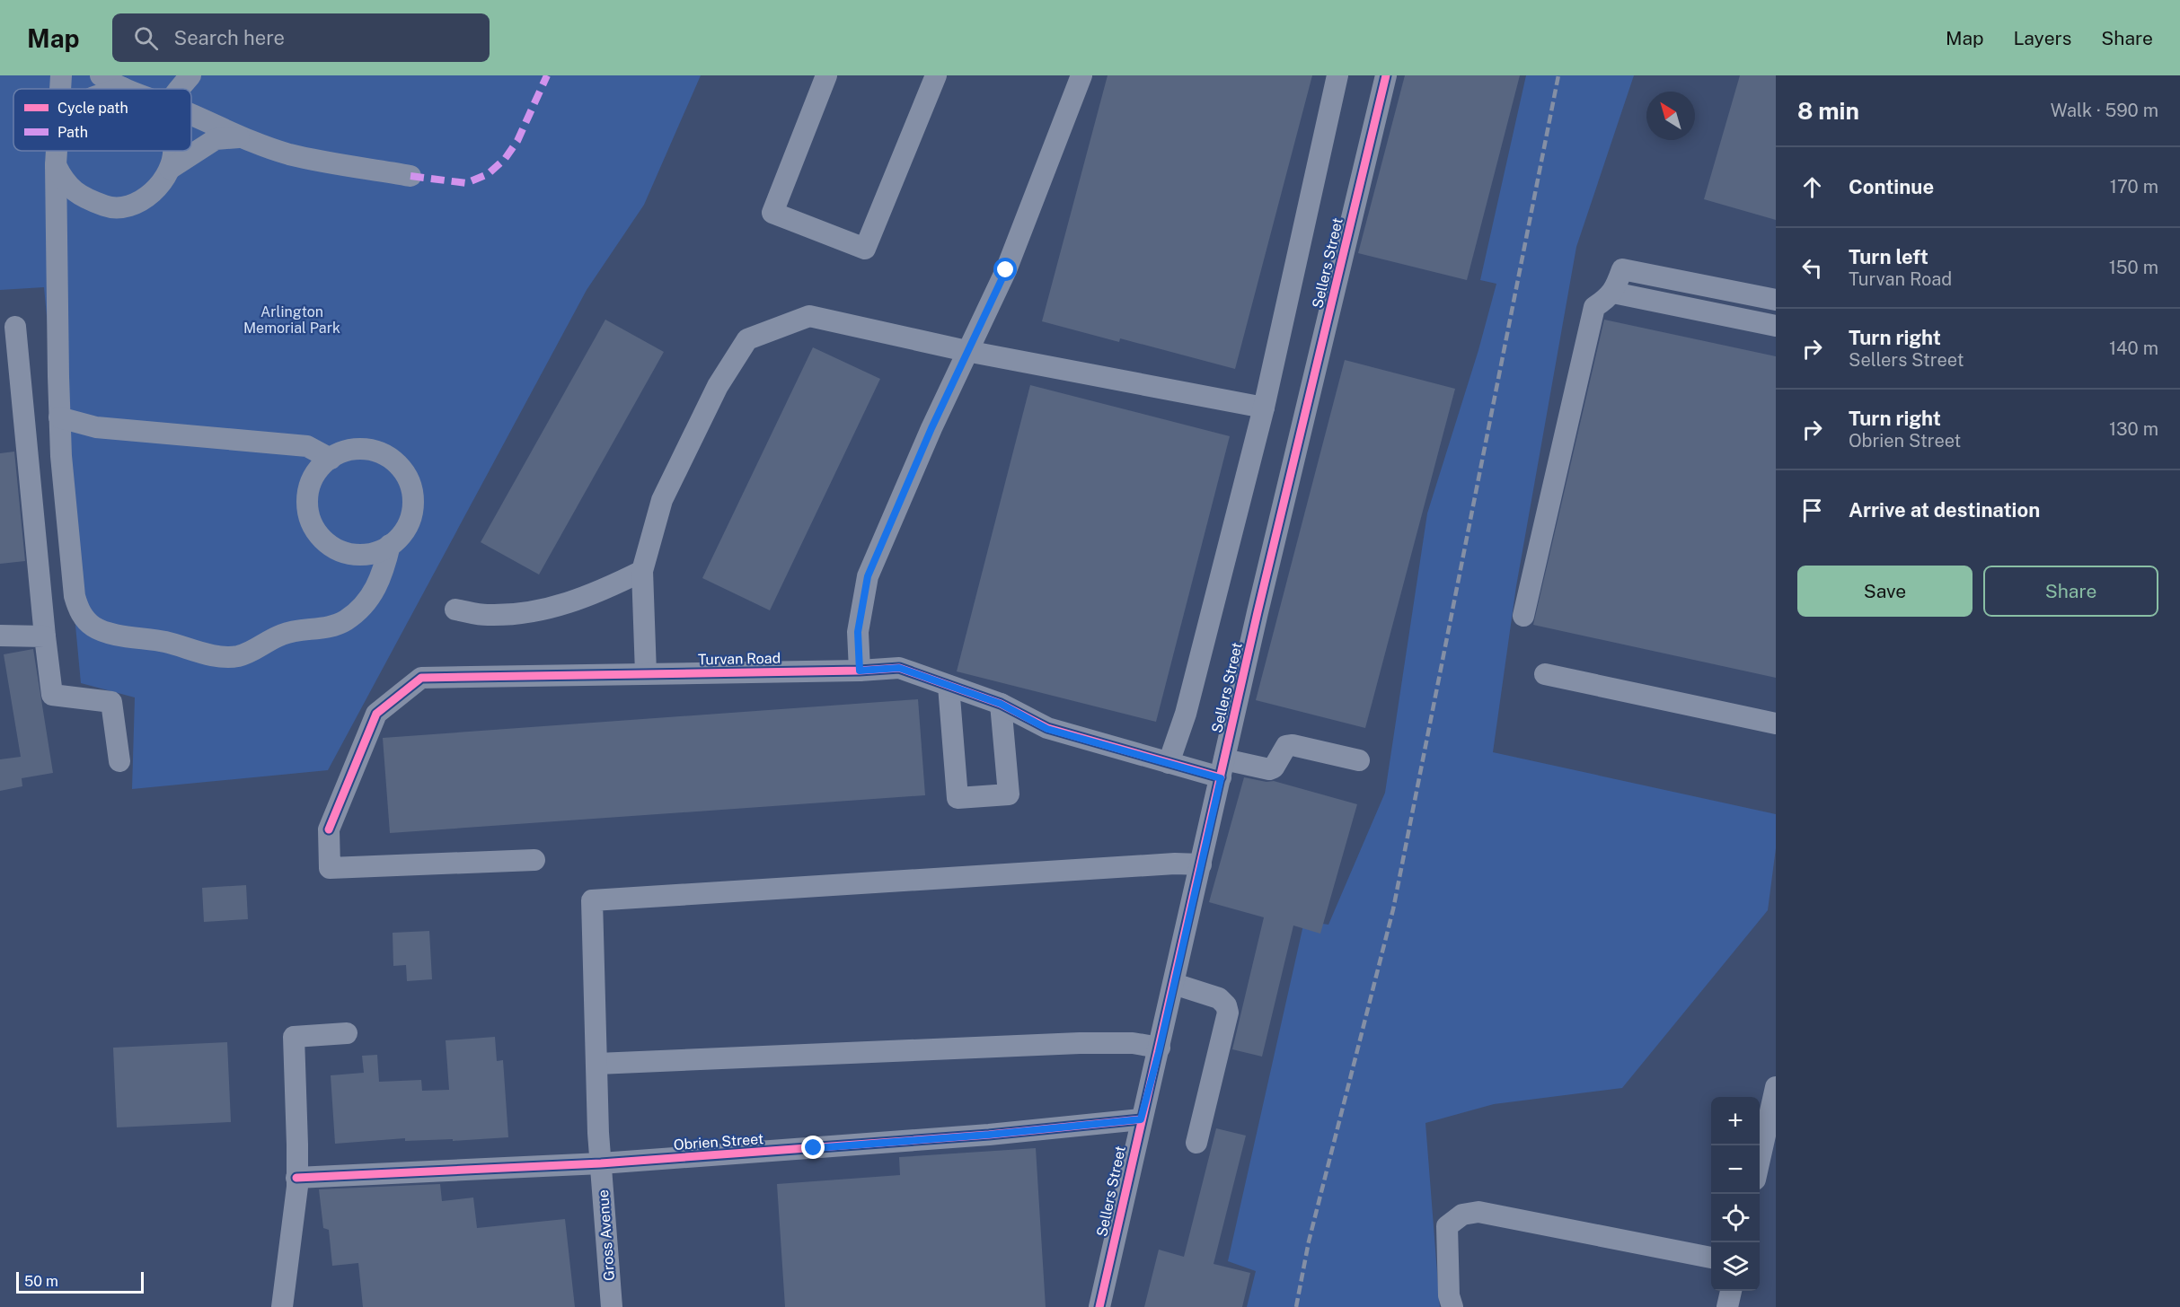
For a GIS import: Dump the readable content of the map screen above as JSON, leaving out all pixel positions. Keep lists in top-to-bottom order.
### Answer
{
  "streets": {
    "street": [
      "Sellers Street",
      "Turvan Road",
      "Obrien Street",
      "Gross Avenue"
    ]
  },
  "crossings": [
    ["Sellers Street", "Turvan Road"],
    ["Sellers Street", "Obrien Street"],
    ["Sellers Street", "Gross Avenue"],
    ["Obrien Street", "Gross Avenue"]
  ],
  "parks": ["Arlington Memorial Park"],
  "legend": ["Cycle path", "Path"],
  "scale_bar": "50 m",
  "north": "top left",
  "page": {
    "header": "Map",
    "search": "Search here",
    "nav": ["Map", "Layers", "Share"],
    "heading": ["8 min", "Walk · 590 m"],
    "list": [
      ["Continue", "170 m"],
      ["Turn left", "Turvan Road", "150 m"],
      ["Turn right", "Sellers Street", "140 m"],
      ["Turn right", "Obrien Street", "130 m"],
      "Arrive at destination"
    ],
    "buttons": ["Save", "Share"],
    "map_buttons": ["+", "−"],
    "scale": "50 m"
  }
}
